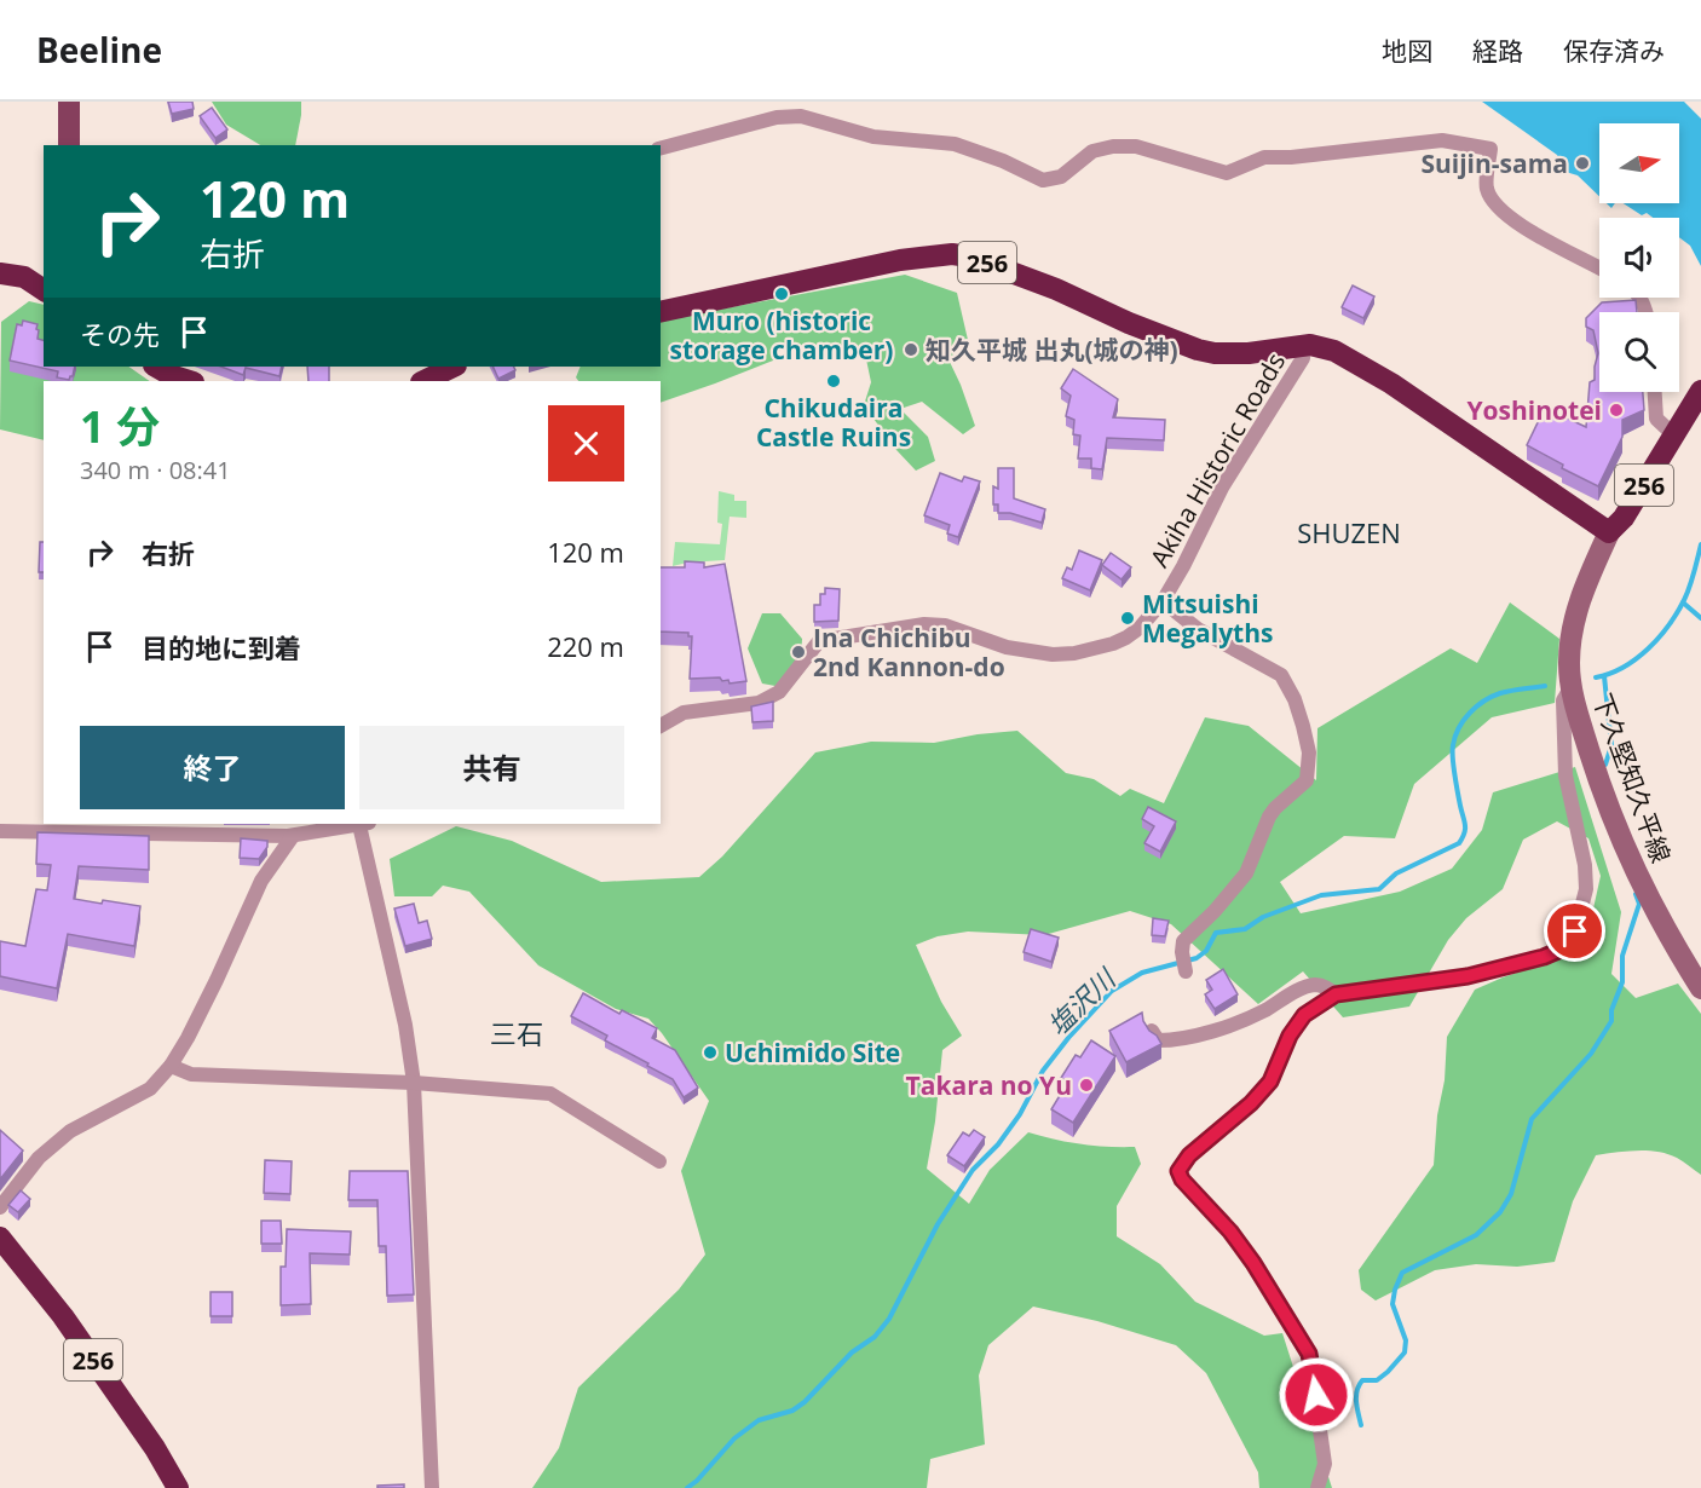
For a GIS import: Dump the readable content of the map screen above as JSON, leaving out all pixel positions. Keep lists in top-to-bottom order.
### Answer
{
  "streets": {
    "highway": ["256"],
    "main road": ["下久堅知久平線"],
    "street": ["Akiha Historic Roads"]
  },
  "crossings": [
    ["256", "Akiha Historic Roads"],
    ["256", "下久堅知久平線"]
  ],
  "districts": ["SHUZEN", "三石"],
  "water": ["塩沢川"],
  "places": [
    "Suijin-sama",
    "Muro (historic storage chamber)",
    "知久平城 出丸(城の神)",
    "Chikudaira Castle Ruins",
    "Yoshinotei",
    "Mitsuishi Megalyths",
    "Ina Chichibu 2nd Kannon-do",
    "Uchimido Site",
    "Takara no Yu"
  ],
  "north": "right",
  "page": {
    "header": "Beeline",
    "nav": ["地図", "経路", "保存済み"],
    "turn": ["120 m", "右折"],
    "then": "その先",
    "heading": ["1 分", "340 m · 08:41"],
    "list": [
      {
        "name": "右折",
        "value": "120 m"
      },
      {
        "name": "目的地に到着",
        "value": "220 m"
      }
    ],
    "buttons": ["終了", "共有"]
  }
}
